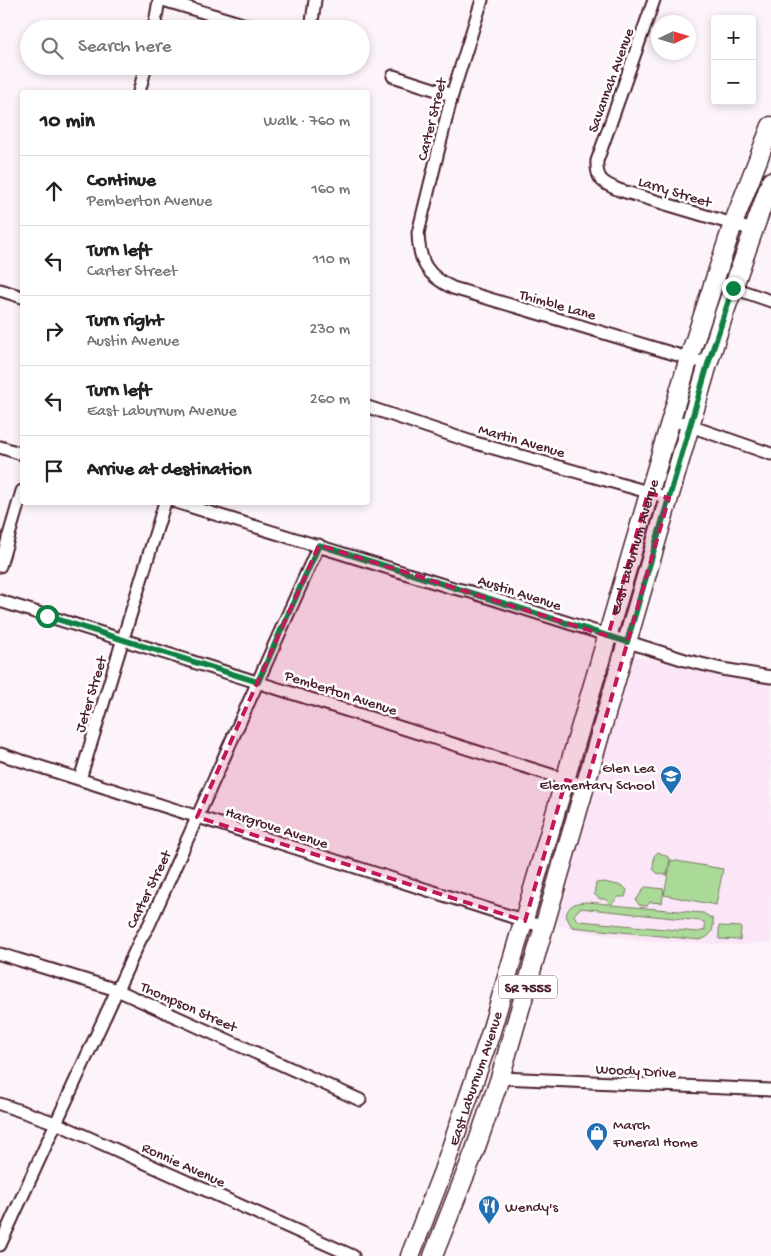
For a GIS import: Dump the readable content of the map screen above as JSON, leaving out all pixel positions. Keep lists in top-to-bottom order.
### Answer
{
  "streets": {
    "main road": ["East Laburnum Avenue", "SR 7555"],
    "street": [
      "Savannah Avenue",
      "Carter Street",
      "Larry Street",
      "Thimble Lane",
      "Martin Avenue",
      "Austin Avenue",
      "Pemberton Avenue",
      "Jeter Street",
      "Hargrove Avenue",
      "Thompson Street",
      "Woody Drive",
      "Ronnie Avenue"
    ]
  },
  "crossings": [
    ["Savannah Avenue", "Larry Street"],
    ["Carter Street", "Thimble Lane"],
    ["Carter Street", "Austin Avenue"],
    ["Carter Street", "Pemberton Avenue"],
    ["Carter Street", "Hargrove Avenue"],
    ["Carter Street", "Thompson Street"],
    ["Carter Street", "Ronnie Avenue"],
    ["Larry Street", "East Laburnum Avenue"],
    ["Thimble Lane", "East Laburnum Avenue"],
    ["Martin Avenue", "East Laburnum Avenue"],
    ["East Laburnum Avenue", "Austin Avenue"],
    ["East Laburnum Avenue", "Pemberton Avenue"],
    ["East Laburnum Avenue", "Hargrove Avenue"],
    ["East Laburnum Avenue", "Woody Drive"],
    ["Pemberton Avenue", "Jeter Street"],
    ["Jeter Street", "Hargrove Avenue"]
  ],
  "places": {
    "school or university": ["Glen Lea Elementary School"],
    "shop": ["March Funeral Home"],
    "restaurant": ["Wendy's"]
  },
  "north": "right",
  "page": {
    "map_buttons": ["+", "−"],
    "search": "Search here",
    "heading": ["10 min", "Walk · 760 m"],
    "list": [
      ["Continue", "Pemberton Avenue", "160 m"],
      ["Turn left", "Carter Street", "110 m"],
      ["Turn right", "Austin Avenue", "230 m"],
      ["Turn left", "East Laburnum Avenue", "260 m"],
      "Arrive at destination"
    ]
  }
}
